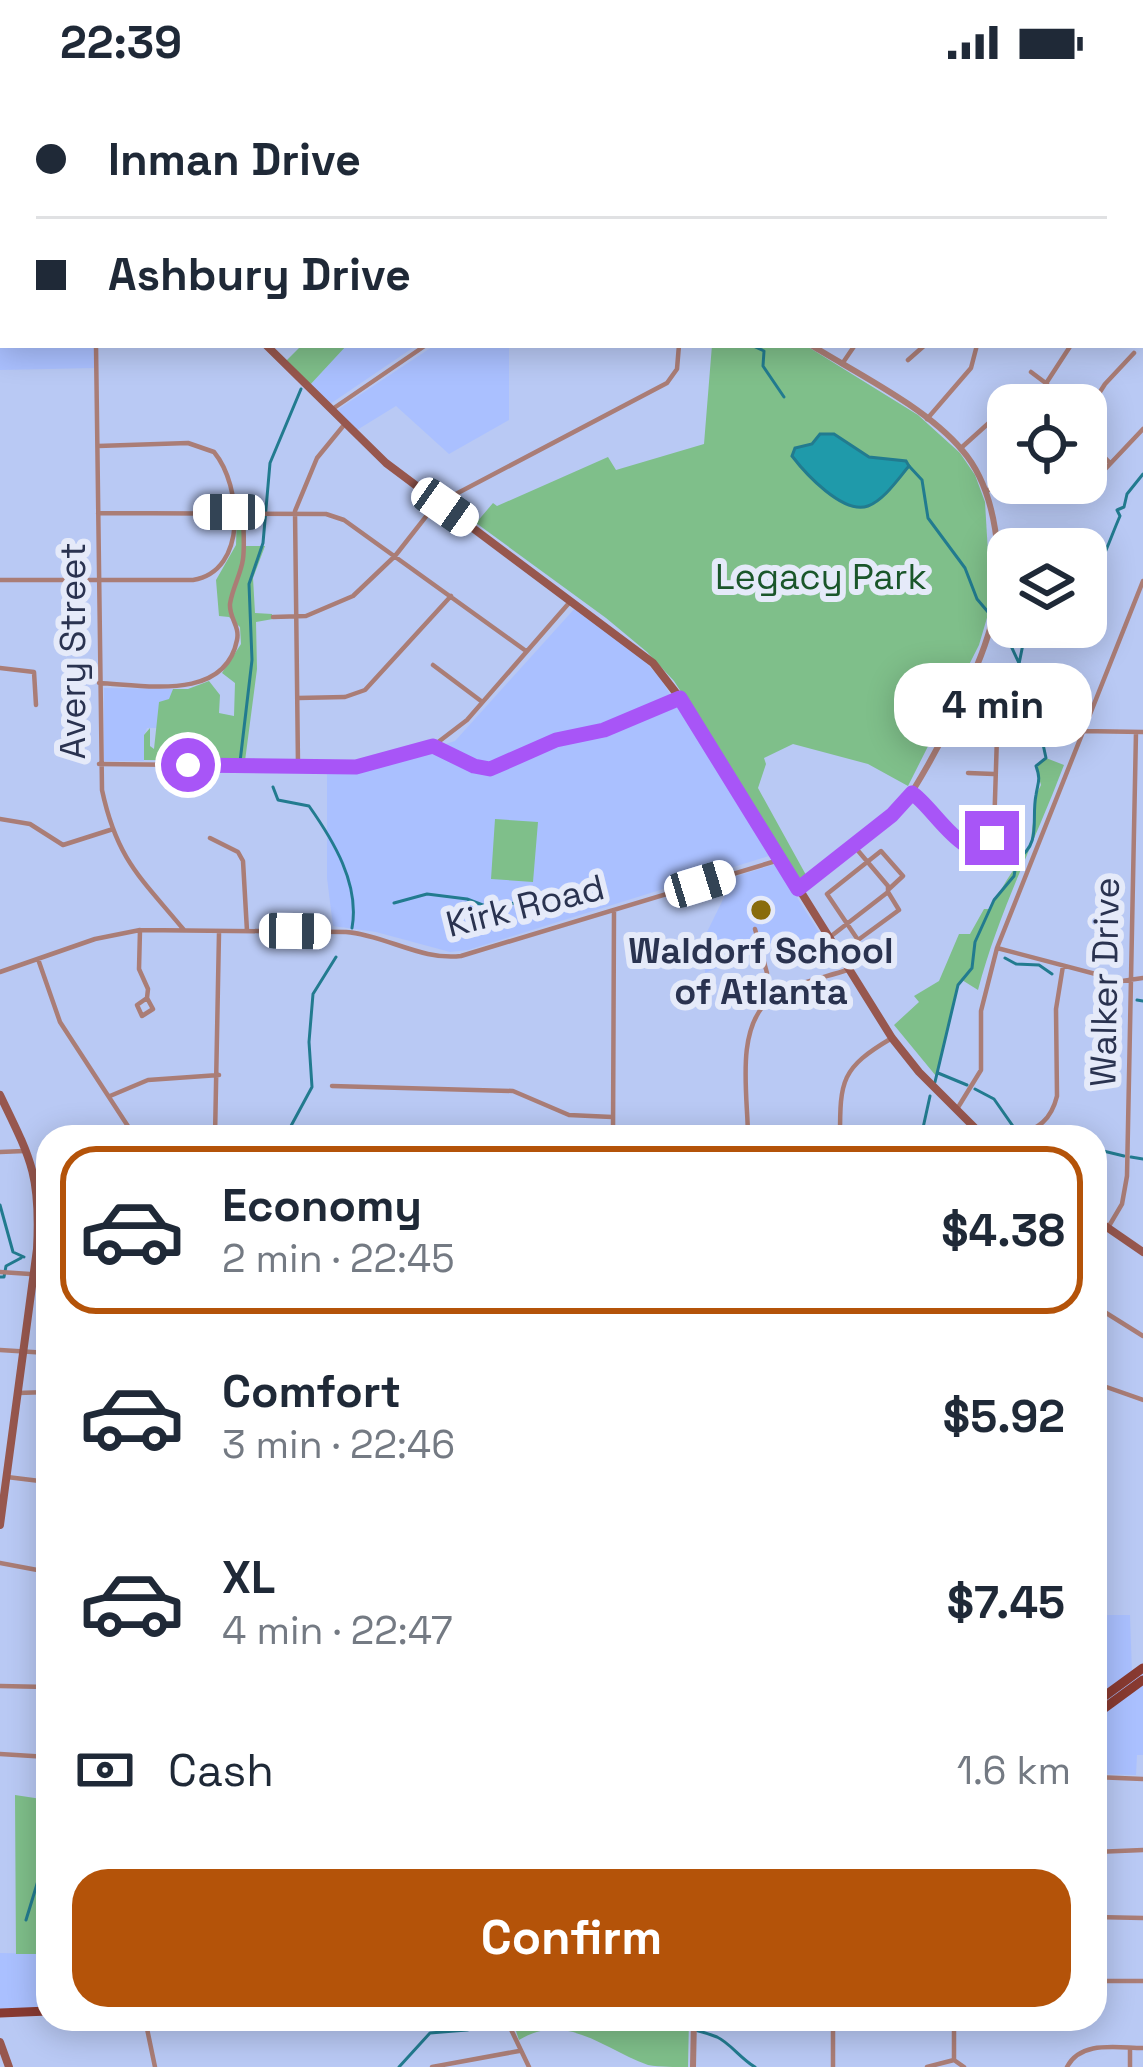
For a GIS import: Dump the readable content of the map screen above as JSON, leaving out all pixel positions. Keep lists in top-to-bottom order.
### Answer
{
  "streets": {
    "street": ["Avery Street", "Kirk Road", "Walker Drive"]
  },
  "crossings": [
    ["Avery Street", "Kirk Road"]
  ],
  "parks": ["Legacy Park"],
  "places": ["Waldorf School of Atlanta"],
  "page": {
    "status": "22:39",
    "banner": ["Inman Drive", "Ashbury Drive"],
    "bubble": "4 min",
    "list": [
      {
        "name": "Economy",
        "note": "2 min · 22:45",
        "value": "$4.38"
      },
      {
        "name": "Comfort",
        "note": "3 min · 22:46",
        "value": "$5.92"
      },
      {
        "name": "XL",
        "note": "4 min · 22:47",
        "value": "$7.45"
      }
    ],
    "pay": ["Cash", "1.6 km"],
    "buttons": "Confirm"
  }
}
